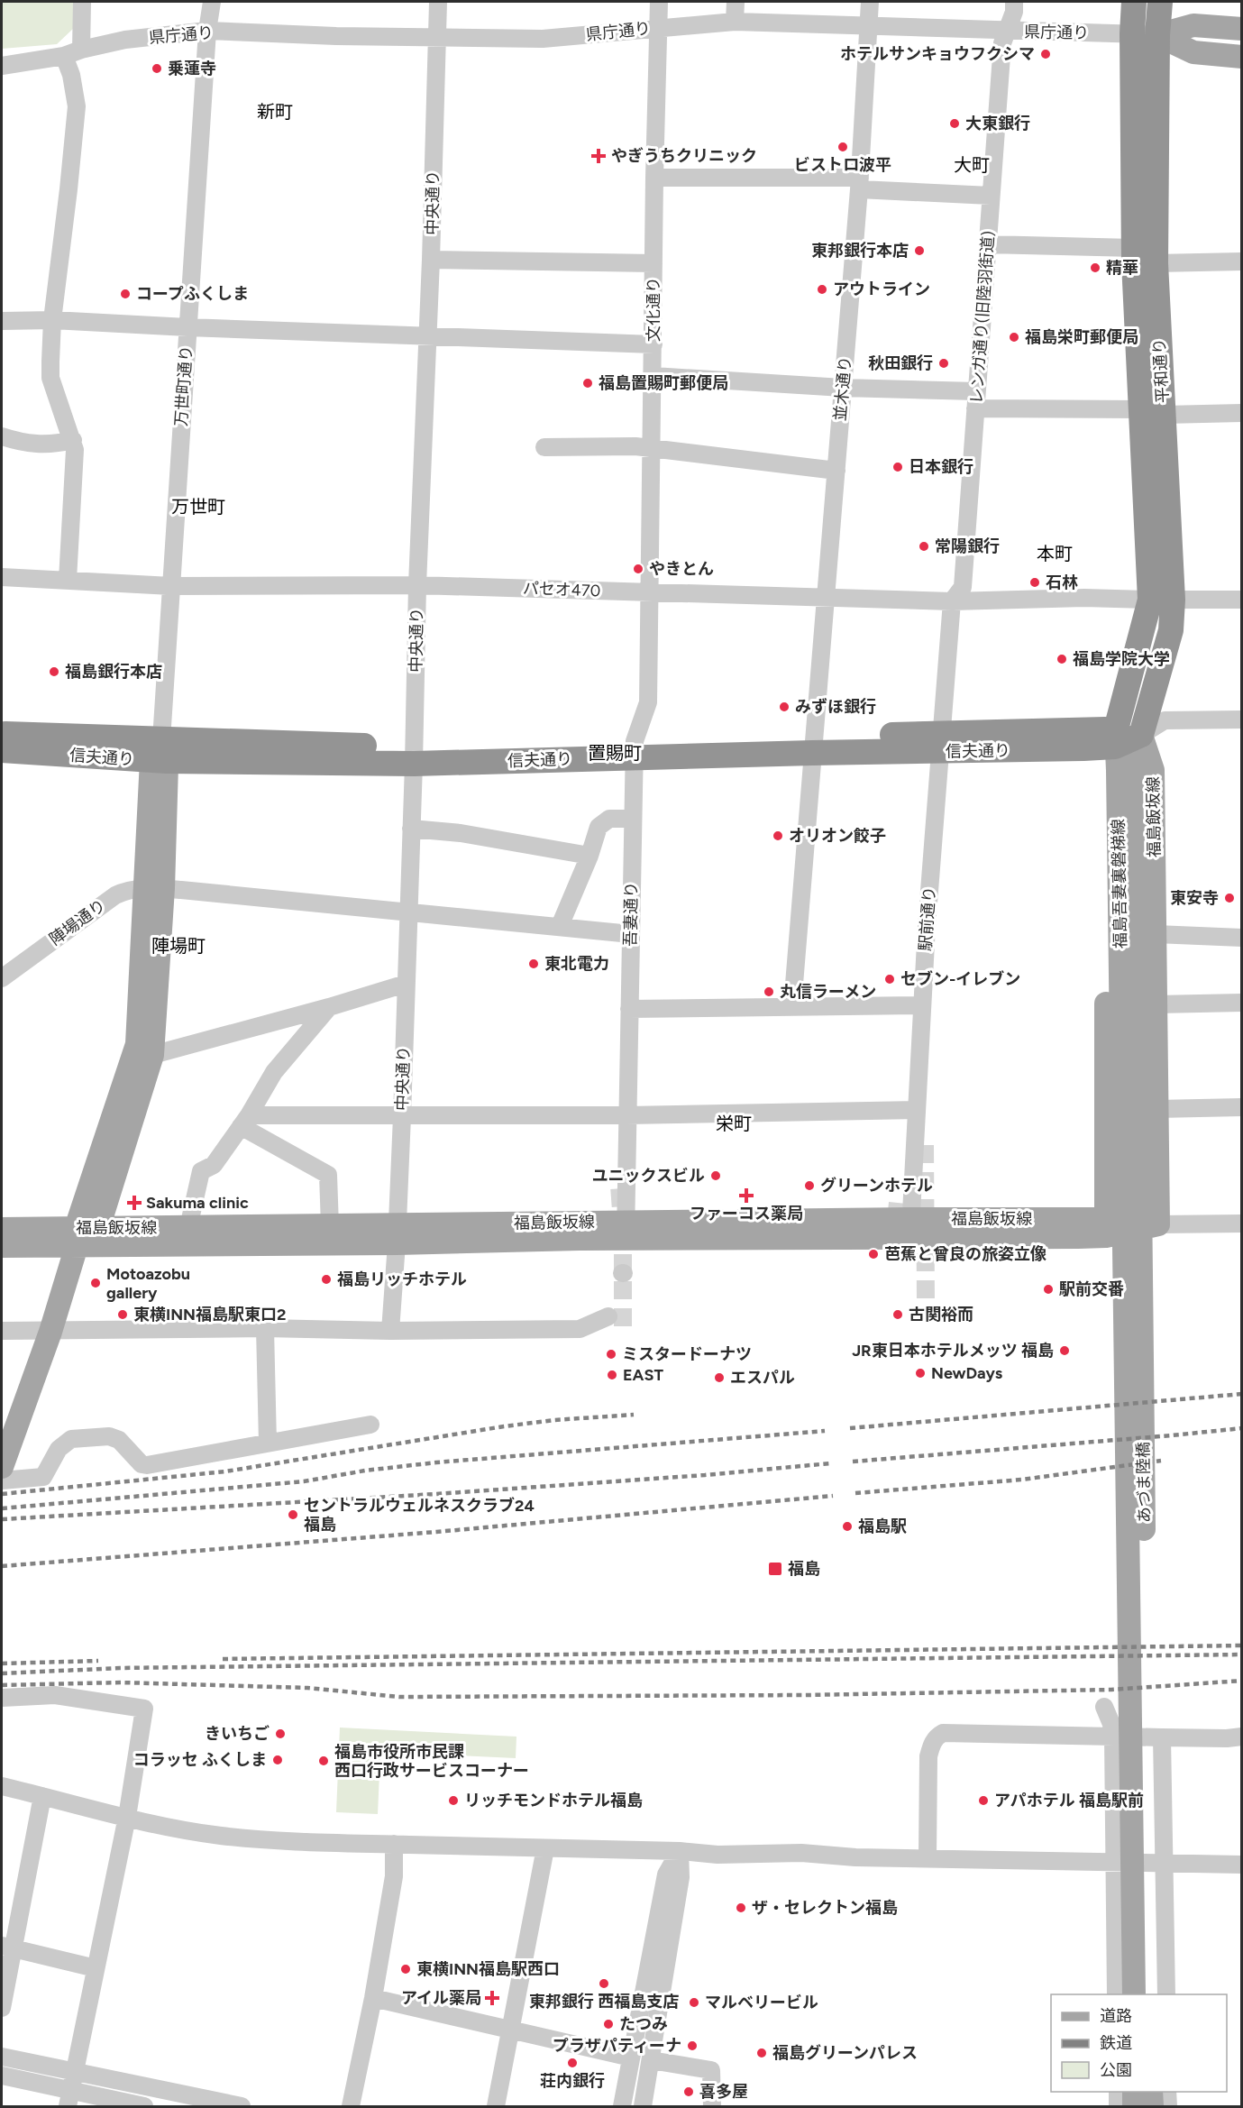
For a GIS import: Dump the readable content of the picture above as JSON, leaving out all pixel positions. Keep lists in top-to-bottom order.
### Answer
{
  "streets": {
    "highway": ["平和通り", "信夫通り"],
    "main road": [
      "県庁通り",
      "福島飯坂線",
      "福島吾妻裏磐梯線",
      "あづま陸橋"
    ],
    "street": [
      "中央通り",
      "文化通り",
      "レンガ通り(旧陸羽街道)",
      "万世町通り",
      "並木通り",
      "パセオ470",
      "吾妻通り",
      "駅前通り",
      "陣場通り"
    ]
  },
  "crossings": [
    ["県庁通り", "中央通り"],
    ["県庁通り", "文化通り"],
    ["県庁通り", "レンガ通り(旧陸羽街道)"],
    ["県庁通り", "平和通り"],
    ["県庁通り", "万世町通り"],
    ["県庁通り", "並木通り"],
    ["中央通り", "パセオ470"],
    ["中央通り", "信夫通り"],
    ["中央通り", "福島飯坂線"],
    ["中央通り", "陣場通り"],
    ["文化通り", "パセオ470"],
    ["文化通り", "吾妻通り"],
    ["レンガ通り(旧陸羽街道)", "パセオ470"],
    ["レンガ通り(旧陸羽街道)", "駅前通り"],
    ["平和通り", "パセオ470"],
    ["平和通り", "信夫通り"],
    ["平和通り", "福島飯坂線"],
    ["平和通り", "福島吾妻裏磐梯線"],
    ["万世町通り", "パセオ470"],
    ["万世町通り", "信夫通り"],
    ["並木通り", "パセオ470"],
    ["並木通り", "信夫通り"],
    ["パセオ470", "吾妻通り"],
    ["パセオ470", "駅前通り"],
    ["信夫通り", "福島飯坂線"],
    ["信夫通り", "福島吾妻裏磐梯線"],
    ["信夫通り", "吾妻通り"],
    ["信夫通り", "駅前通り"],
    ["福島飯坂線", "福島吾妻裏磐梯線"],
    ["福島飯坂線", "吾妻通り"],
    ["福島飯坂線", "駅前通り"],
    ["福島吾妻裏磐梯線", "あづま陸橋"],
    ["吾妻通り", "陣場通り"]
  ],
  "districts": [
    "新町",
    "大町",
    "万世町",
    "本町",
    "置賜町",
    "陣場町",
    "栄町"
  ],
  "places": {
    "other": [
      "ホテルサンキョウフクシマ",
      "乗蓮寺",
      "大東銀行",
      "ビストロ波平",
      "東邦銀行本店",
      "精華",
      "アウトライン",
      "コープふくしま",
      "福島栄町郵便局",
      "秋田銀行",
      "福島置賜町郵便局",
      "日本銀行",
      "常陽銀行",
      "やきとん",
      "石林",
      "福島学院大学",
      "福島銀行本店",
      "みずほ銀行",
      "オリオン餃子",
      "東安寺",
      "東北電力",
      "セブン-イレブン",
      "丸信ラーメン",
      "ユニックスビル",
      "グリーンホテル",
      "芭蕉と曾良の旅姿立像",
      "福島リッチホテル",
      "Motoazobu gallery",
      "駅前交番",
      "東横INN福島駅東口2",
      "古関裕而",
      "JR東日本ホテルメッツ 福島",
      "ミスタードーナツ",
      "NewDays",
      "EAST",
      "エスパル",
      "セントラルウェルネスクラブ24 福島",
      "福島駅",
      "きいちご",
      "コラッセ ふくしま",
      "福島市役所市民課 西口行政サービスコーナー",
      "リッチモンドホテル福島",
      "アパホテル 福島駅前",
      "ザ・セレクトン福島",
      "東横INN福島駅西口",
      "東邦銀行 西福島支店",
      "マルベリービル",
      "たつみ",
      "プラザパティーナ",
      "福島グリーンパレス",
      "荘内銀行",
      "喜多屋"
    ],
    "health": [
      "やぎうちクリニック",
      "ファーコス薬局",
      "Sakuma clinic",
      "アイル薬局"
    ],
    "transit": ["福島"]
  },
  "legend": ["道路", "鉄道", "公園"]
}
